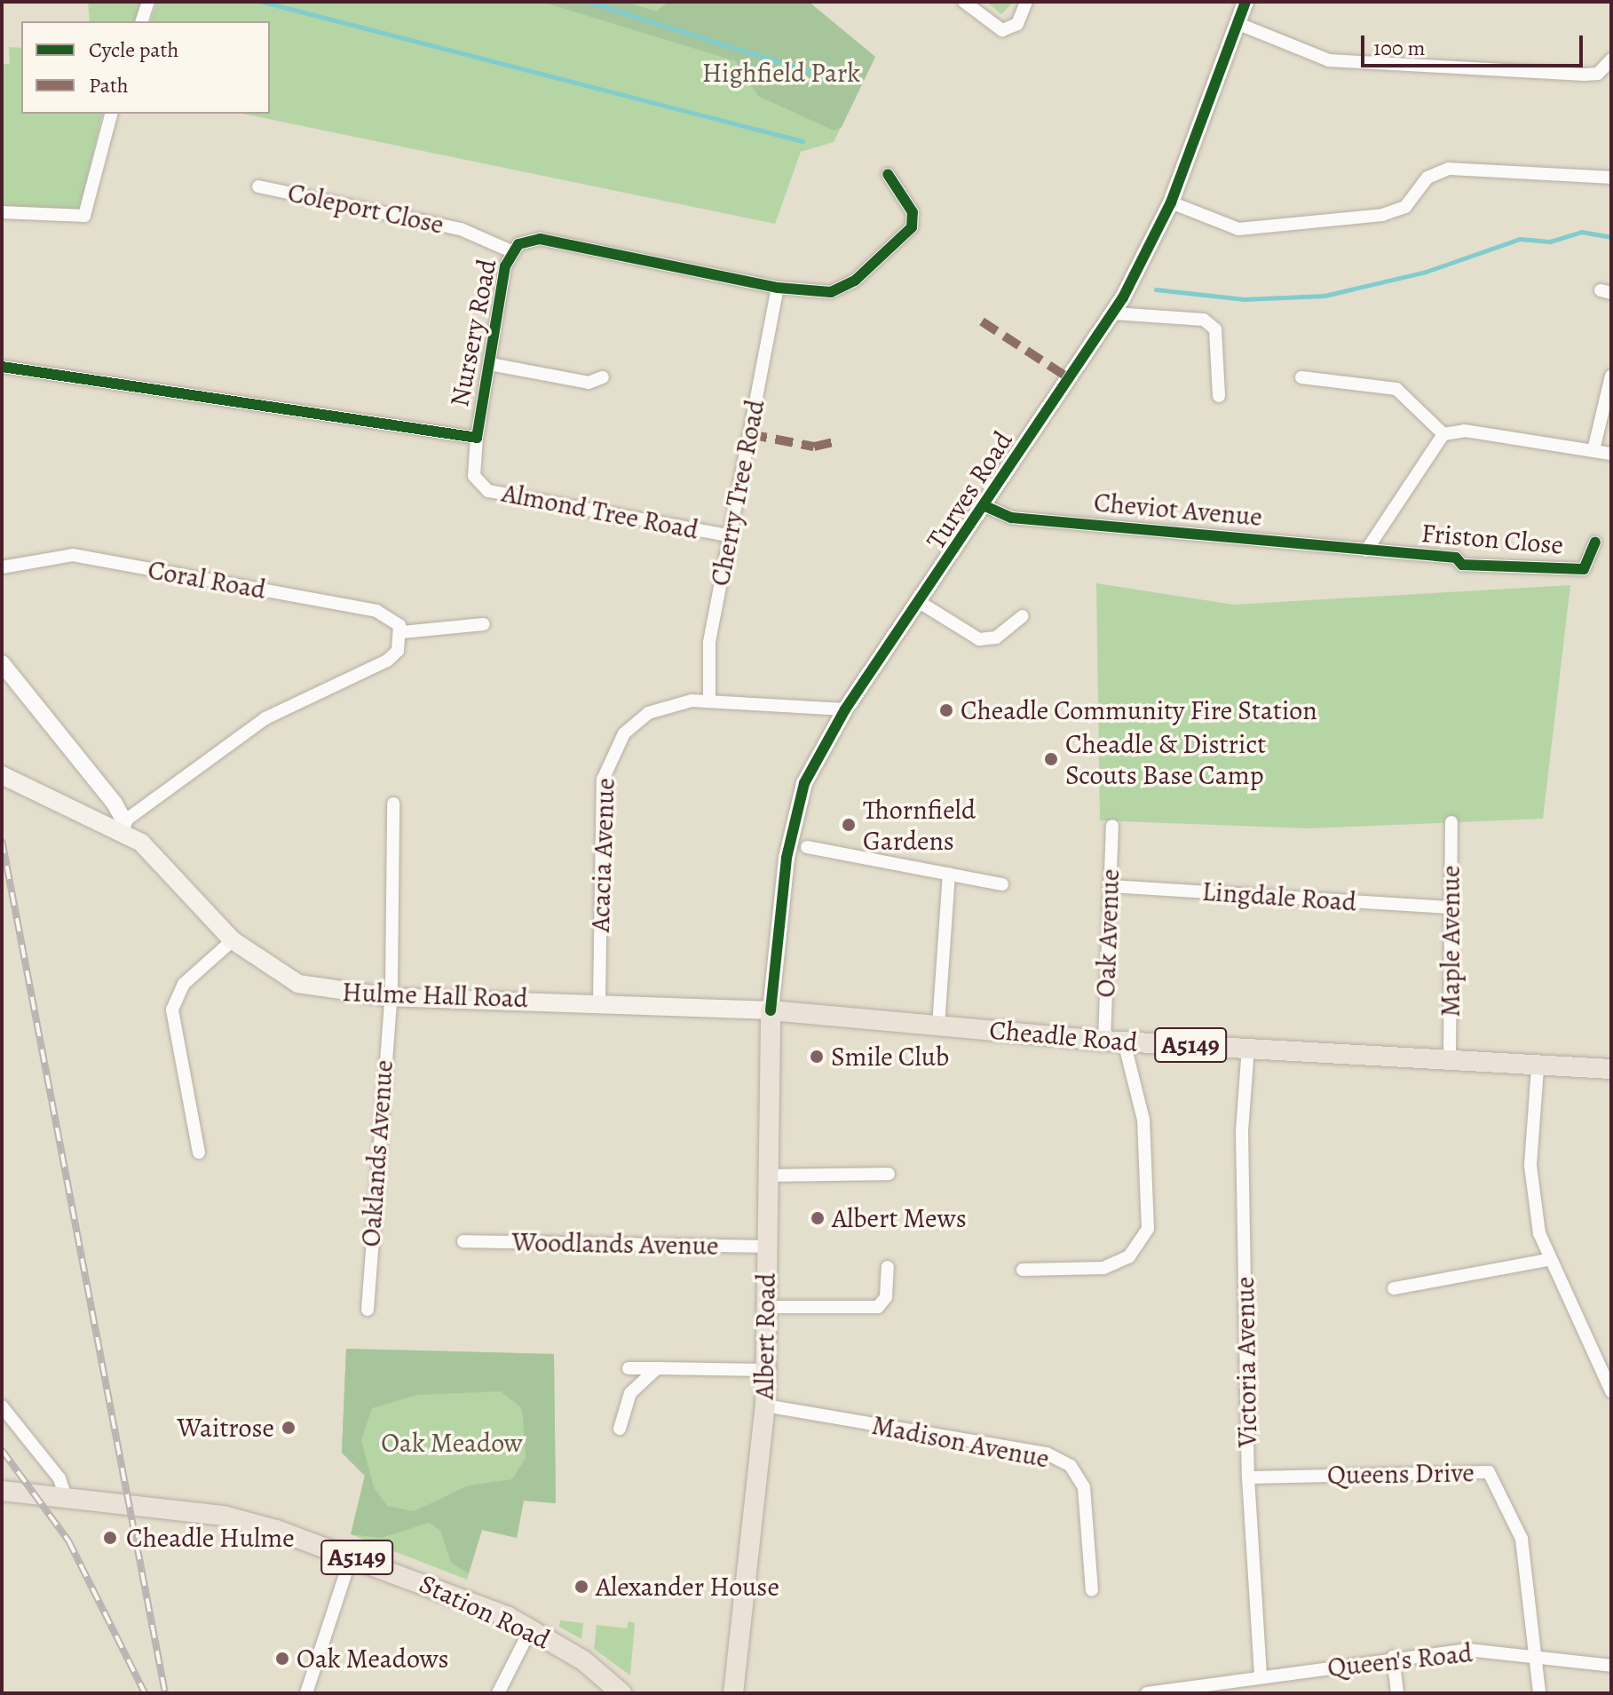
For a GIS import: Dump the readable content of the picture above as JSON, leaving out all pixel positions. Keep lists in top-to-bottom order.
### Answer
{
  "streets": {
    "main road": [
      "Hulme Hall Road",
      "Cheadle Road",
      "A5149",
      "Albert Road",
      "Station Road"
    ],
    "street": [
      "Coleport Close",
      "Nursery Road",
      "Turves Road",
      "Cherry Tree Road",
      "Cheviot Avenue",
      "Almond Tree Road",
      "Friston Close",
      "Coral Road",
      "Acacia Avenue",
      "Lingdale Road",
      "Oak Avenue",
      "Maple Avenue",
      "Oaklands Avenue",
      "Woodlands Avenue",
      "Victoria Avenue",
      "Madison Avenue",
      "Queens Drive",
      "Queen's Road"
    ]
  },
  "crossings": [
    ["Coleport Close", "Nursery Road"],
    ["Nursery Road", "Cherry Tree Road"],
    ["Nursery Road", "Almond Tree Road"],
    ["Turves Road", "Cheviot Avenue"],
    ["Turves Road", "Acacia Avenue"],
    ["Turves Road", "Hulme Hall Road"],
    ["Turves Road", "Cheadle Road"],
    ["Turves Road", "Albert Road"],
    ["Cherry Tree Road", "Almond Tree Road"],
    ["Cherry Tree Road", "Acacia Avenue"],
    ["Cheviot Avenue", "Friston Close"],
    ["Acacia Avenue", "Hulme Hall Road"],
    ["Lingdale Road", "Oak Avenue"],
    ["Lingdale Road", "Maple Avenue"],
    ["Oak Avenue", "Cheadle Road"],
    ["Maple Avenue", "Cheadle Road"],
    ["Hulme Hall Road", "Cheadle Road"],
    ["Hulme Hall Road", "Oaklands Avenue"],
    ["Hulme Hall Road", "Albert Road"],
    ["Cheadle Road", "Albert Road"],
    ["Cheadle Road", "Victoria Avenue"],
    ["Woodlands Avenue", "Albert Road"],
    ["Albert Road", "Madison Avenue"],
    ["Victoria Avenue", "Queens Drive"],
    ["Victoria Avenue", "Queen's Road"],
    ["Queens Drive", "Queen's Road"]
  ],
  "parks": ["Highfield Park", "Oak Meadow"],
  "places": [
    "Cheadle Community Fire Station",
    "Cheadle & District Scouts Base Camp",
    "Thornfield Gardens",
    "Smile Club",
    "Albert Mews",
    "Waitrose",
    "Cheadle Hulme",
    "Alexander House",
    "Oak Meadows"
  ],
  "legend": ["Cycle path", "Path"],
  "scale_bar": "100 m"
}
